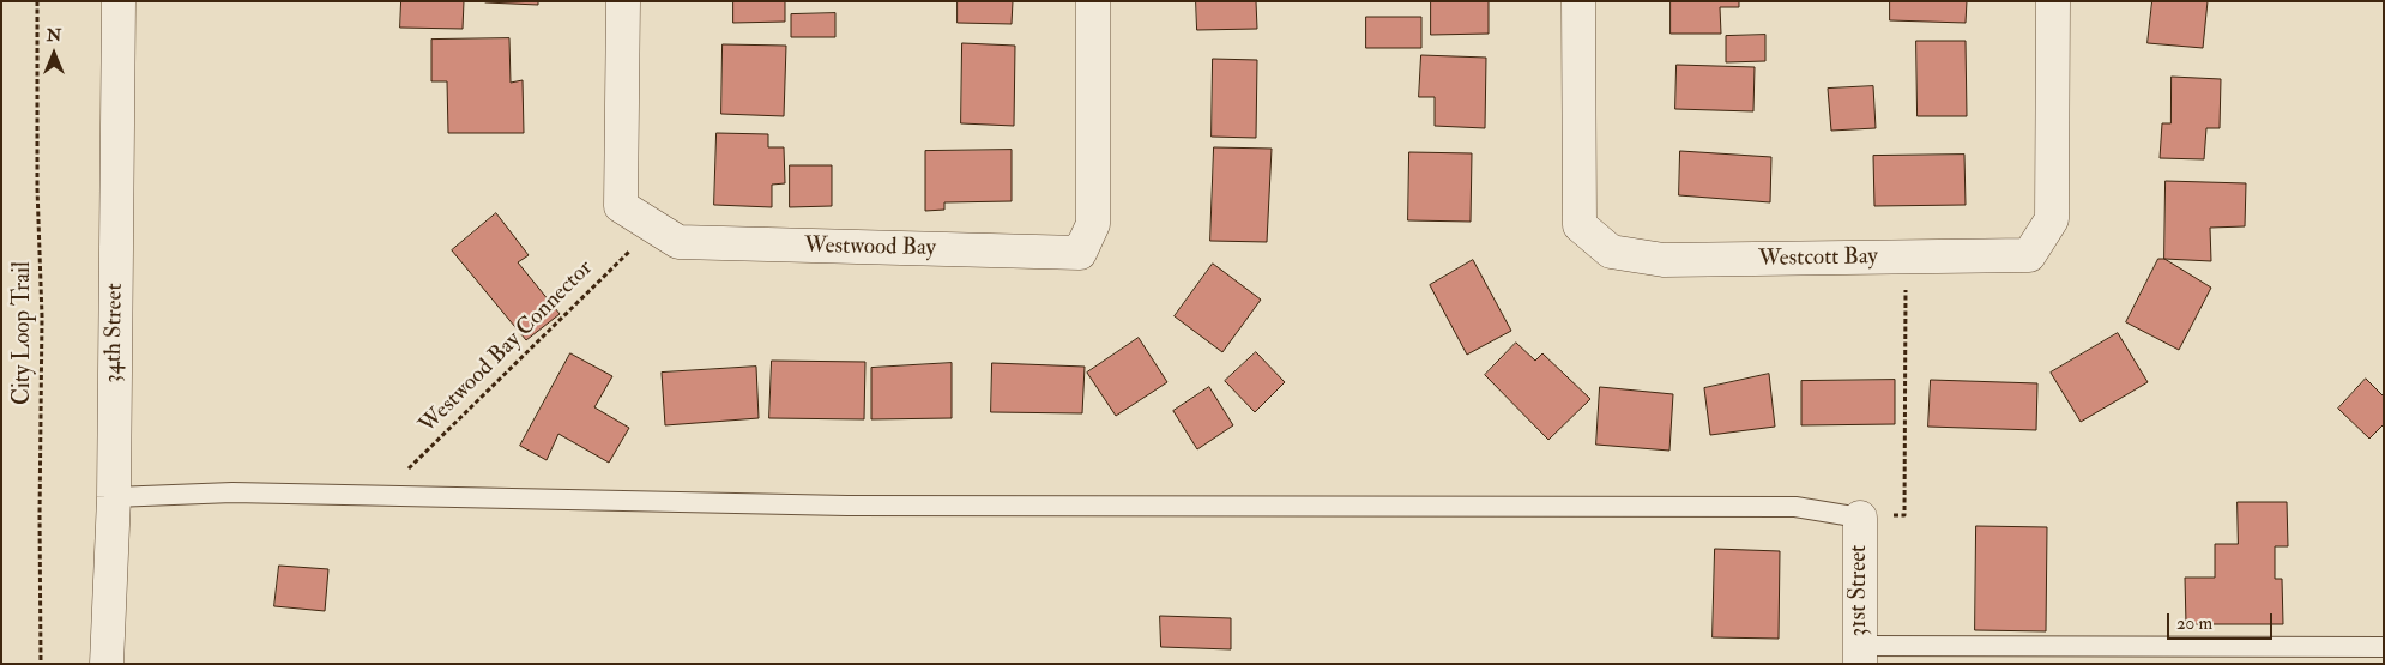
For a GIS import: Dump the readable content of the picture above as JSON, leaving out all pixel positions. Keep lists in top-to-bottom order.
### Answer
{
  "streets": {
    "street": [
      "Westwood Bay",
      "Westcott Bay",
      "34th Street",
      "31st Street"
    ],
    "path": ["City Loop Trail", "Westwood Bay Connector"]
  },
  "crossings": [
    ["Westwood Bay", "Westwood Bay Connector"]
  ],
  "scale_bar": "20 m",
  "north": "top"
}
